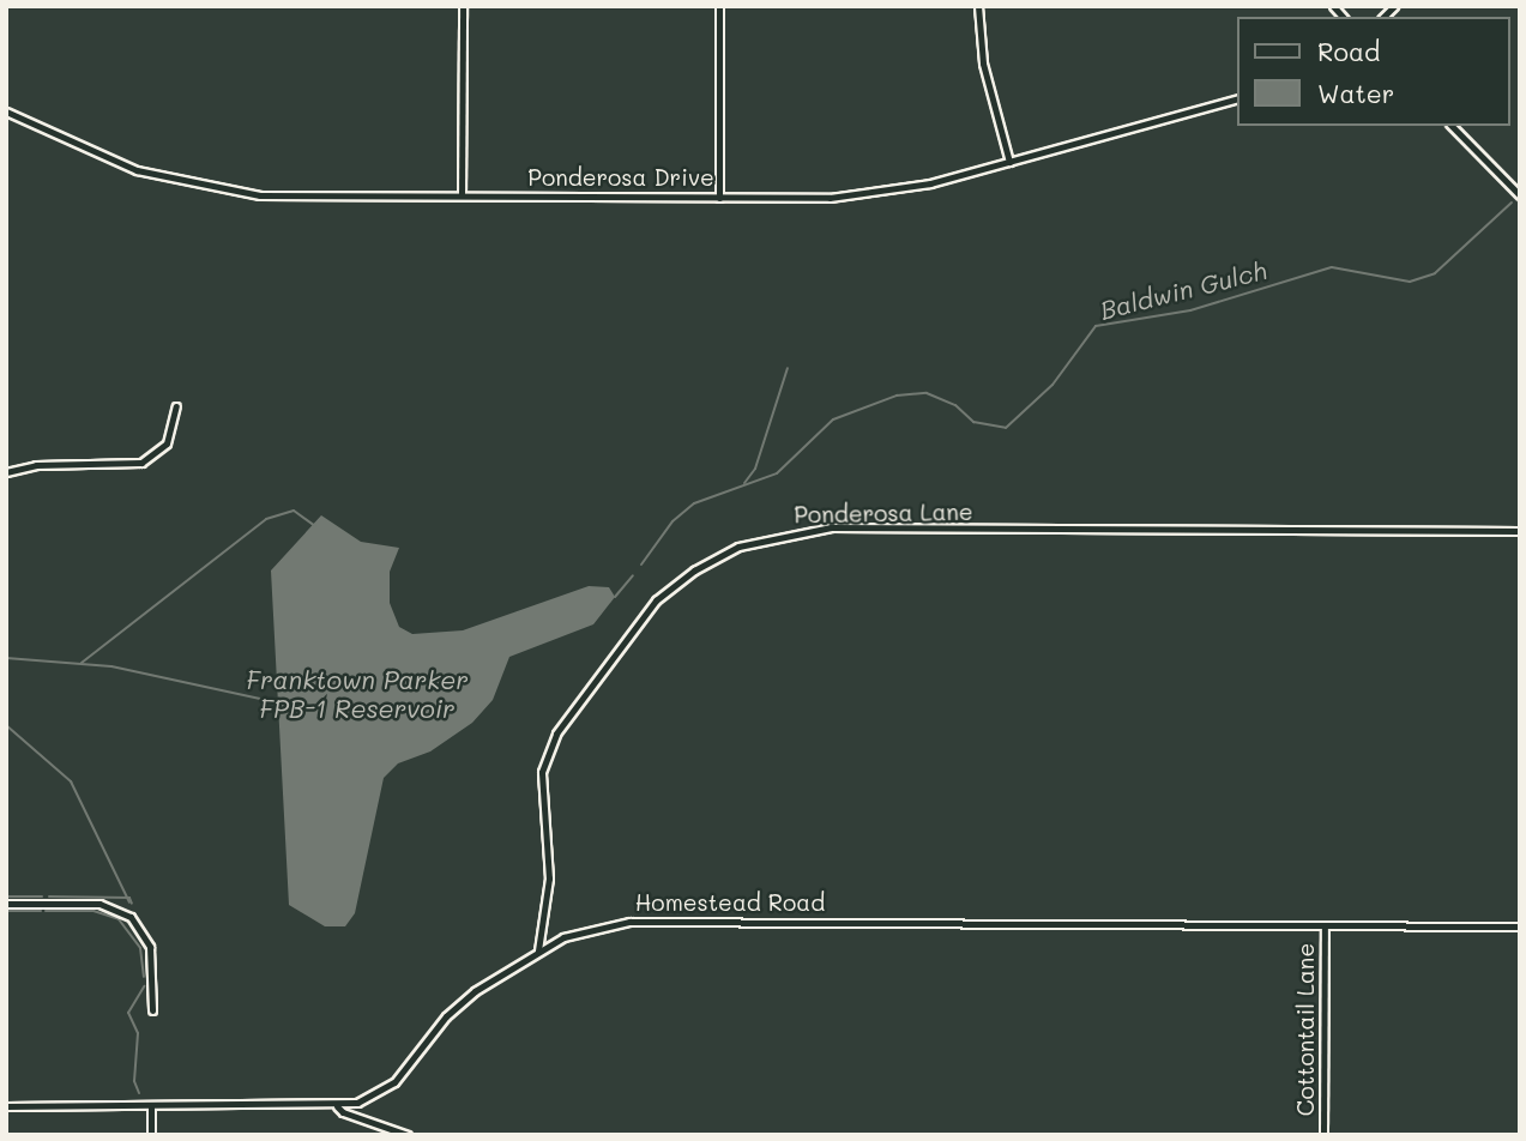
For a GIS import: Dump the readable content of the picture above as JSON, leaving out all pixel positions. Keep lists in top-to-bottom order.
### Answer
{
  "streets": {
    "street": [
      "Ponderosa Drive",
      "Ponderosa Lane",
      "Homestead Road",
      "Cottontail Lane"
    ]
  },
  "crossings": [
    ["Ponderosa Lane", "Homestead Road"],
    ["Homestead Road", "Cottontail Lane"]
  ],
  "water": ["Baldwin Gulch", "Franktown Parker FPB-1 Reservoir"],
  "legend": ["Road", "Water"]
}
